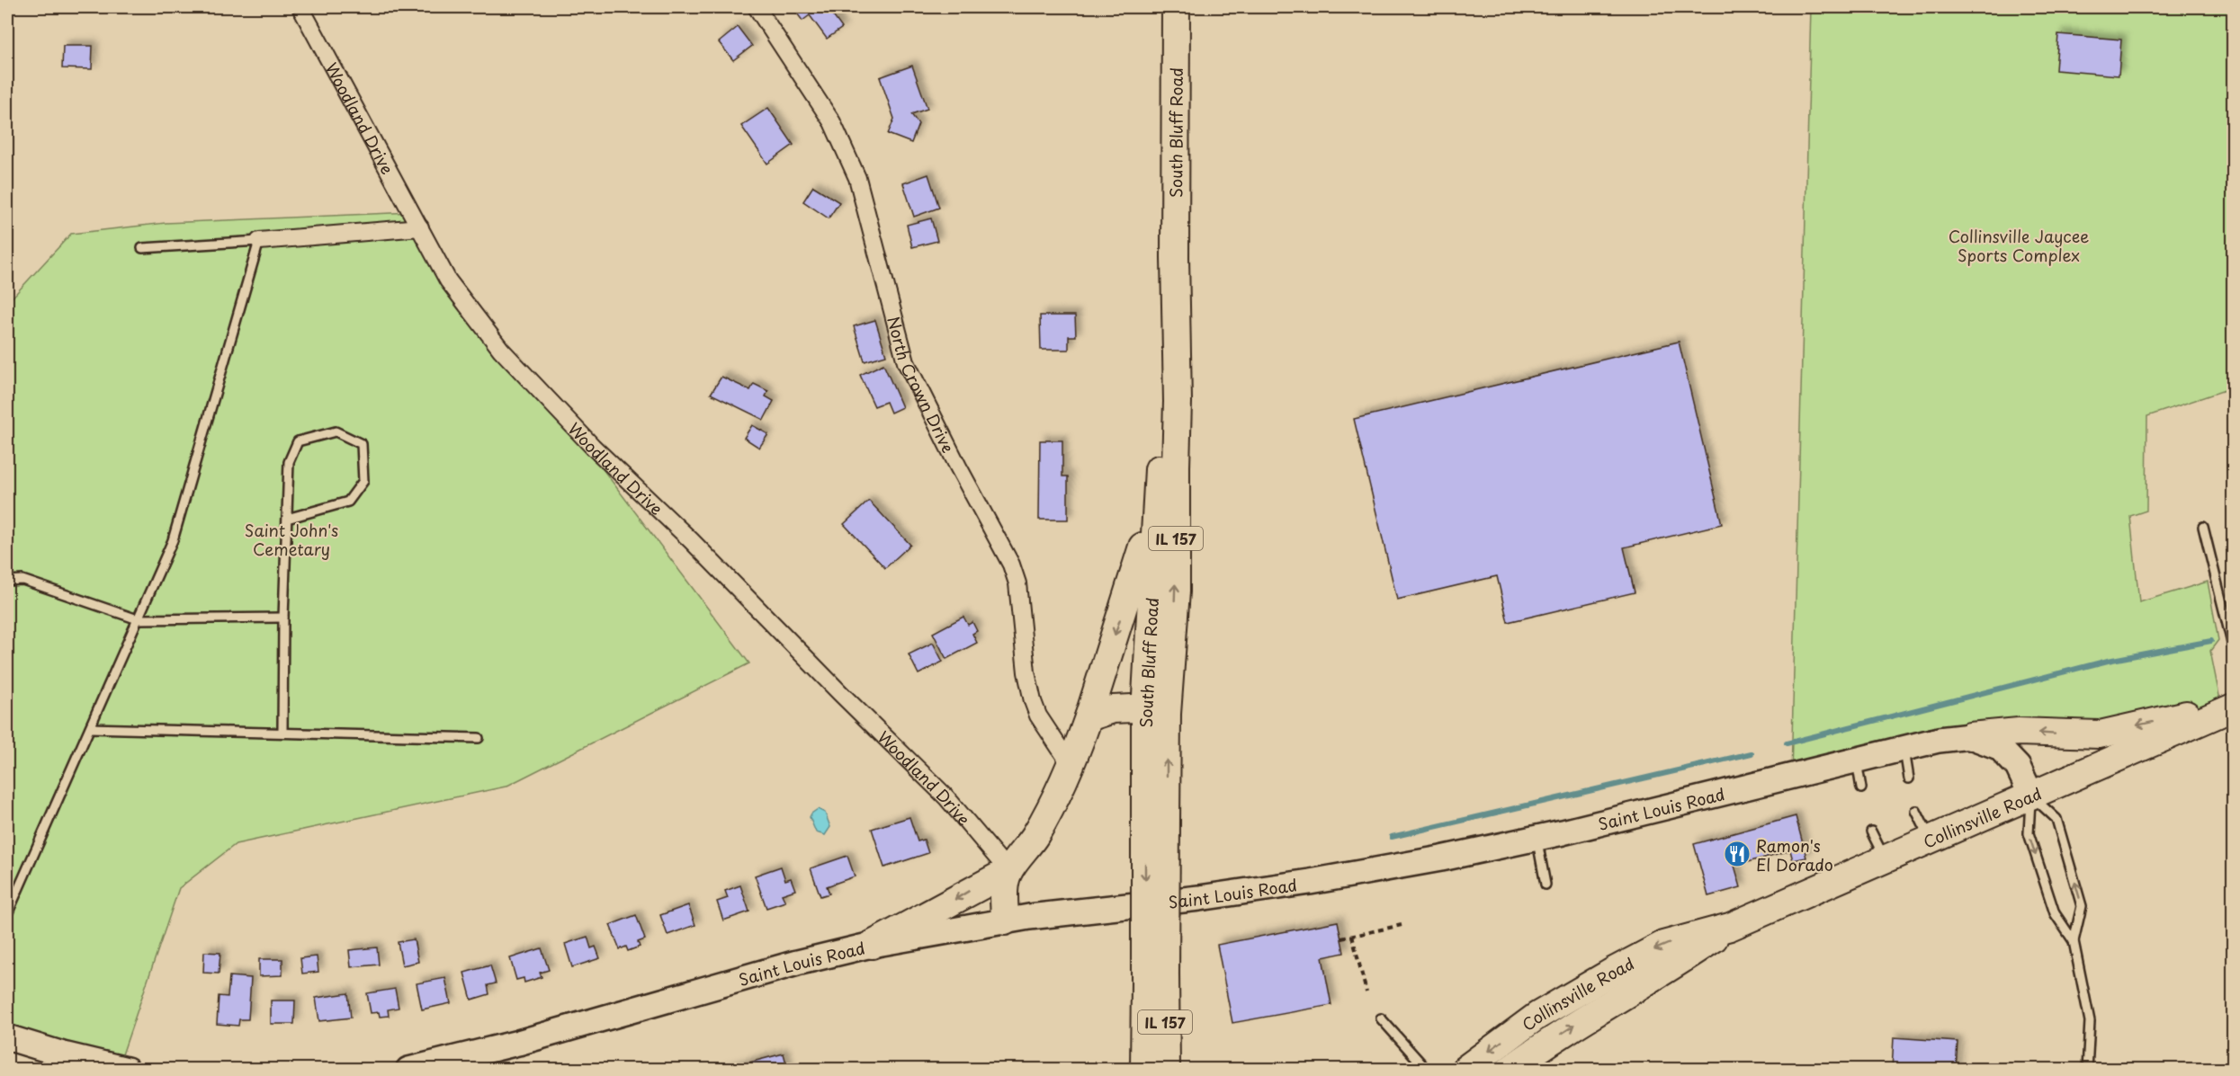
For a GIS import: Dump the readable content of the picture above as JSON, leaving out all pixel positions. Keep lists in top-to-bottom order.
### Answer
{
  "streets": {
    "main road": ["South Bluff Road", "IL 157", "Collinsville Road"],
    "street": ["Woodland Drive", "North Crown Drive", "Saint Louis Road"]
  },
  "crossings": [
    ["Saint Louis Road", "Collinsville Road"]
  ],
  "parks": ["Collinsville Jaycee Sports Complex", "Saint John's Cemetary"],
  "places": {
    "restaurant": ["Ramon's El Dorado"]
  }
}
